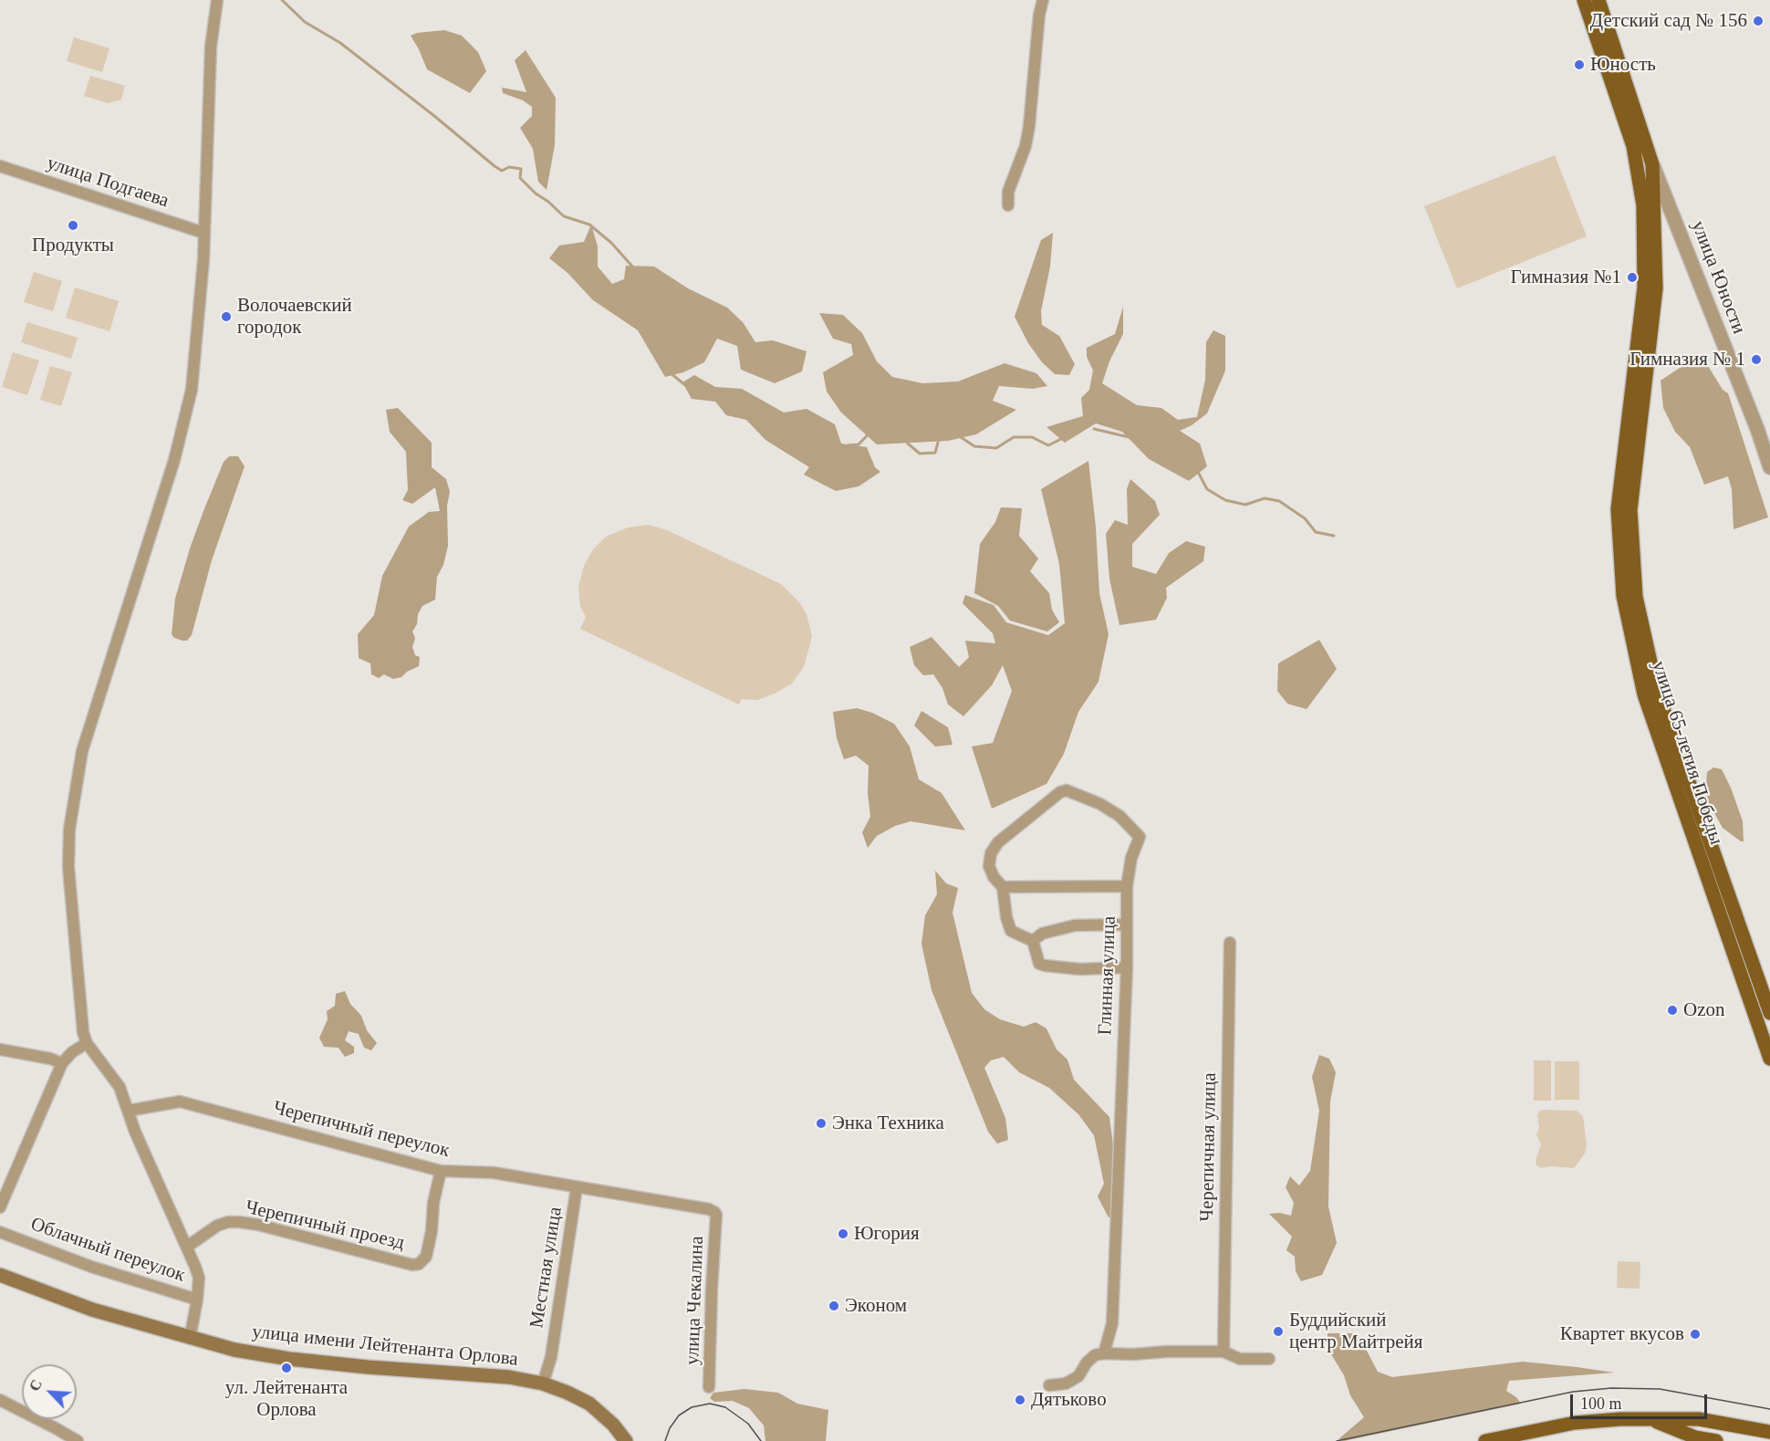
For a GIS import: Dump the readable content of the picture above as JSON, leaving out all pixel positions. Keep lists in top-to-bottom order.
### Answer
{
  "streets": {
    "main road": ["улица 65-летия Победы", "улица имени Лейтенанта Орлова"],
    "street": [
      "улица Подгаева",
      "улица Юности",
      "Глинная улица",
      "Черепичный переулок",
      "Черепичная улица",
      "Черепичный проезд",
      "Облачный переулок",
      "Местная улица",
      "улица Чекалина"
    ]
  },
  "crossings": [
    ["улица Юности", "улица 65-летия Победы"],
    ["Черепичный переулок", "Черепичный проезд"],
    ["Черепичный переулок", "Местная улица"],
    ["Черепичный переулок", "улица Чекалина"],
    ["Облачный переулок", "улица имени Лейтенанта Орлова"],
    ["Местная улица", "улица имени Лейтенанта Орлова"]
  ],
  "places": [
    "Детский сад № 156",
    "Юность",
    "Продукты",
    "Гимназия №1",
    "Волочаевский городок",
    "Гимназия № 1",
    "Ozon",
    "Энка Техника",
    "Югория",
    "Эконом",
    "Буддийский центр Майтрейя",
    "Квартет вкусов",
    "ул. Лейтенанта Орлова",
    "Дятьково"
  ],
  "scale_bar": "100 m",
  "north": "top left"
}
